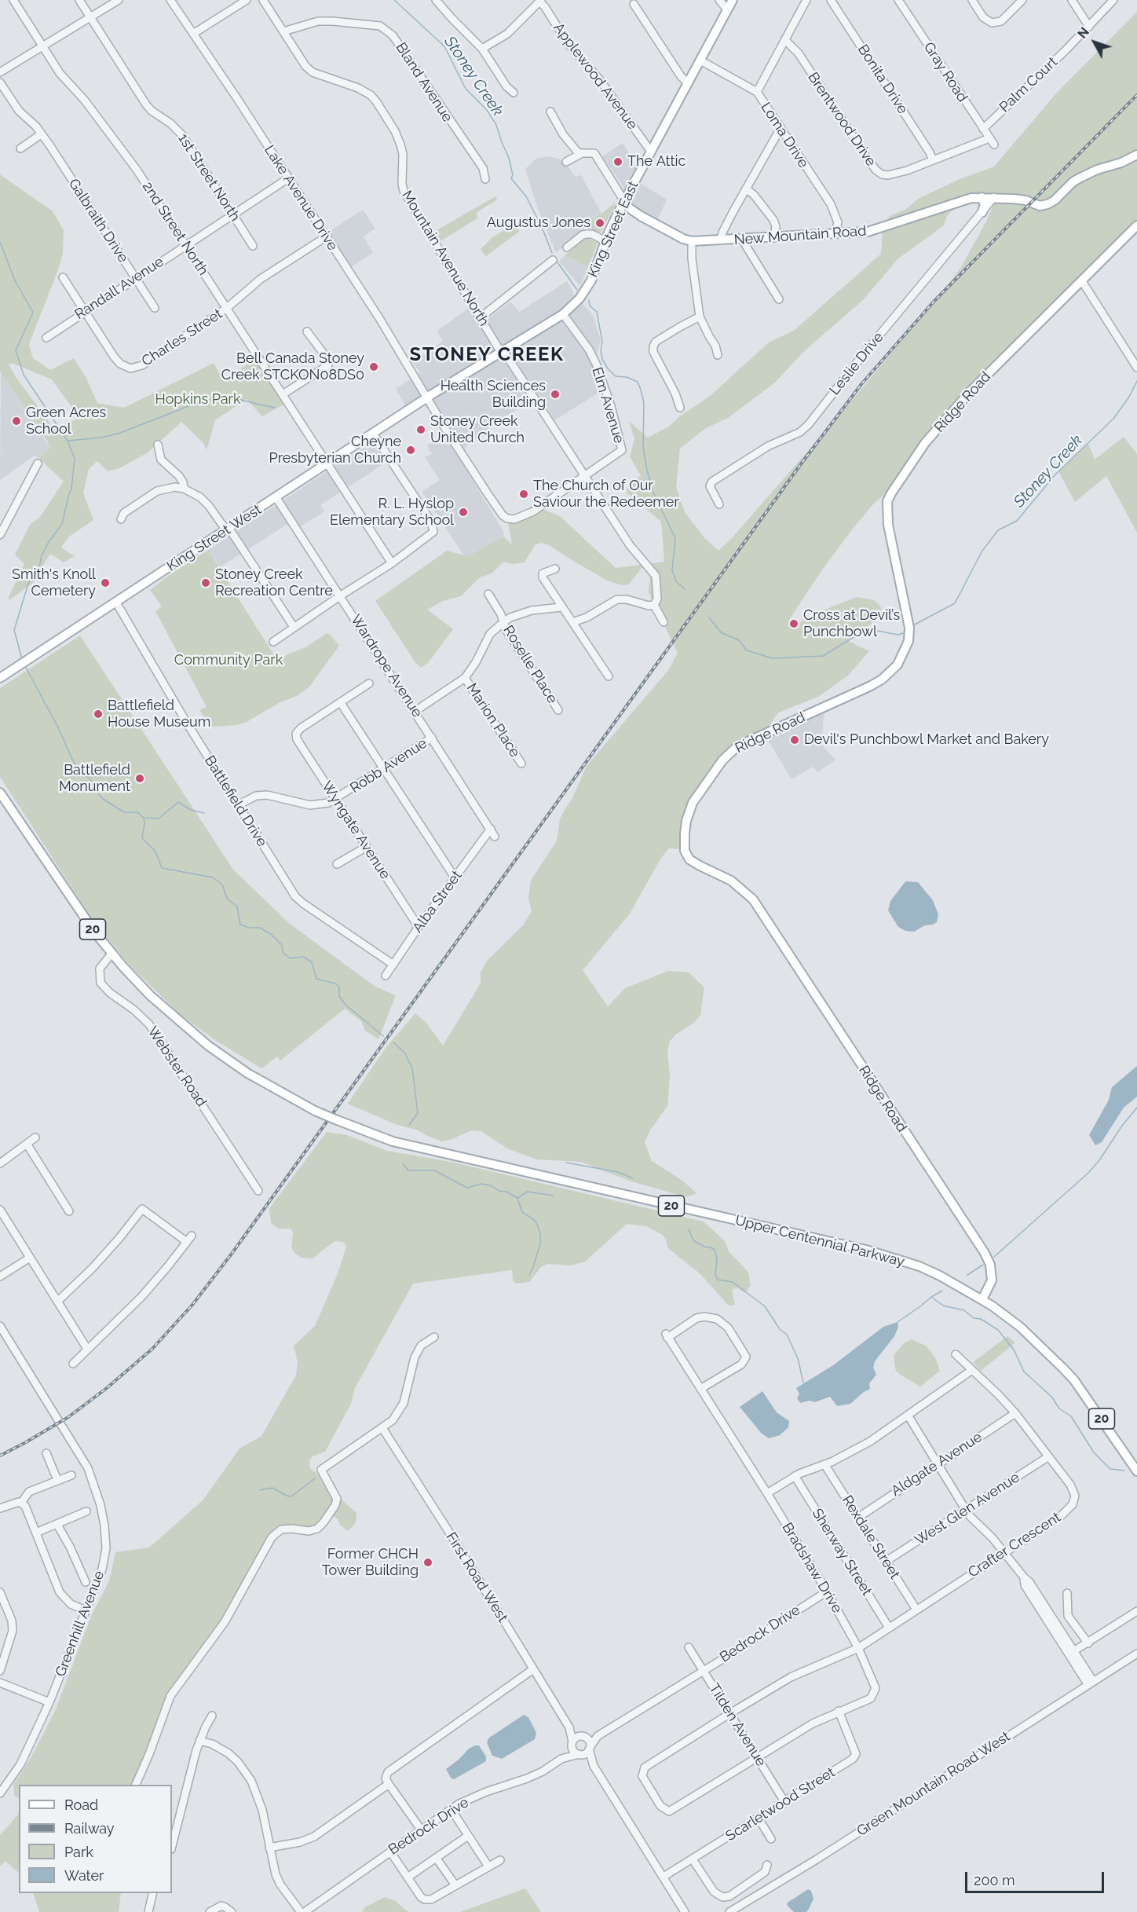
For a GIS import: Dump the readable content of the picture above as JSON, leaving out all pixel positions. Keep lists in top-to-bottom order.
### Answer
{
  "streets": {
    "main road": [
      "King Street East",
      "New Mountain Road",
      "Ridge Road",
      "King Street West",
      "20",
      "Upper Centennial Parkway"
    ],
    "street": [
      "Gray Road",
      "Applewood Avenue",
      "Bonita Drive",
      "Bland Avenue",
      "Palm Court",
      "Brentwood Drive",
      "Loma Drive",
      "1st Street North",
      "Lake Avenue Drive",
      "Galbraith Drive",
      "2nd Street North",
      "Mountain Avenue North",
      "Randall Avenue",
      "Charles Street",
      "Leslie Drive",
      "Elm Avenue",
      "Roselle Place",
      "Wardrope Avenue",
      "Marion Place",
      "Robb Avenue",
      "Battlefield Drive",
      "Wyngate Avenue",
      "Alba Street",
      "Webster Road",
      "Aldgate Avenue",
      "West Glen Avenue",
      "Rexdale Street",
      "Crafter Crescent",
      "Sherway Street",
      "Bradshaw Drive",
      "First Road West",
      "Greenhill Avenue",
      "Bedrock Drive",
      "Tilden Avenue",
      "Green Mountain Road West",
      "Scarletwood Street"
    ]
  },
  "crossings": [
    ["Gray Road", "Palm Court"],
    ["Gray Road", "Brentwood Drive"],
    ["Applewood Avenue", "King Street East"],
    ["Bonita Drive", "Brentwood Drive"],
    ["Bland Avenue", "Mountain Avenue North"],
    ["Loma Drive", "King Street East"],
    ["Loma Drive", "New Mountain Road"],
    ["1st Street North", "Randall Avenue"],
    ["Lake Avenue Drive", "King Street East"],
    ["Lake Avenue Drive", "Mountain Avenue North"],
    ["Lake Avenue Drive", "Randall Avenue"],
    ["Lake Avenue Drive", "Charles Street"],
    ["Lake Avenue Drive", "Elm Avenue"],
    ["Lake Avenue Drive", "King Street West"],
    ["Galbraith Drive", "Randall Avenue"],
    ["2nd Street North", "Randall Avenue"],
    ["2nd Street North", "Charles Street"],
    ["2nd Street North", "King Street West"],
    ["King Street East", "New Mountain Road"],
    ["King Street East", "Mountain Avenue North"],
    ["King Street East", "Elm Avenue"],
    ["King Street East", "King Street West"],
    ["New Mountain Road", "Leslie Drive"],
    ["Mountain Avenue North", "Elm Avenue"],
    ["Randall Avenue", "Charles Street"],
    ["Ridge Road", "Upper Centennial Parkway"],
    ["King Street West", "Wardrope Avenue"],
    ["King Street West", "Battlefield Drive"],
    ["Wardrope Avenue", "Robb Avenue"],
    ["Wardrope Avenue", "Alba Street"],
    ["Robb Avenue", "Battlefield Drive"],
    ["Robb Avenue", "Wyngate Avenue"],
    ["Battlefield Drive", "Alba Street"],
    ["Wyngate Avenue", "Alba Street"],
    ["20", "Webster Road"],
    ["20", "Upper Centennial Parkway"],
    ["Webster Road", "Upper Centennial Parkway"],
    ["Aldgate Avenue", "Rexdale Street"],
    ["Aldgate Avenue", "Crafter Crescent"],
    ["West Glen Avenue", "Rexdale Street"],
    ["West Glen Avenue", "Crafter Crescent"],
    ["Rexdale Street", "Crafter Crescent"],
    ["Crafter Crescent", "Sherway Street"],
    ["Crafter Crescent", "Bradshaw Drive"],
    ["Crafter Crescent", "Tilden Avenue"],
    ["Bradshaw Drive", "Bedrock Drive"],
    ["Bradshaw Drive", "Tilden Avenue"],
    ["Bradshaw Drive", "Scarletwood Street"],
    ["First Road West", "Bedrock Drive"],
    ["First Road West", "Scarletwood Street"],
    ["Bedrock Drive", "Tilden Avenue"],
    ["Tilden Avenue", "Scarletwood Street"]
  ],
  "districts": ["STONEY CREEK"],
  "water": ["Stoney Creek"],
  "parks": ["Hopkins Park", "Community Park"],
  "places": [
    "The Attic",
    "Augustus Jones",
    "Bell Canada Stoney Creek STCKON08DS0",
    "Health Sciences Building",
    "Green Acres School",
    "Stoney Creek United Church",
    "Cheyne Presbyterian Church",
    "The Church of Our Saviour the Redeemer",
    "R. L. Hyslop Elementary School",
    "Smith's Knoll Cemetery",
    "Stoney Creek Recreation Centre",
    "Cross at Devil’s Punchbowl",
    "Battlefield House Museum",
    "Devil's Punchbowl Market and Bakery",
    "Battlefield Monument",
    "Former CHCH Tower Building"
  ],
  "legend": [
    "Road",
    "Railway",
    "Park",
    "Water"
  ],
  "scale_bar": "200 m",
  "north": "top left"
}
